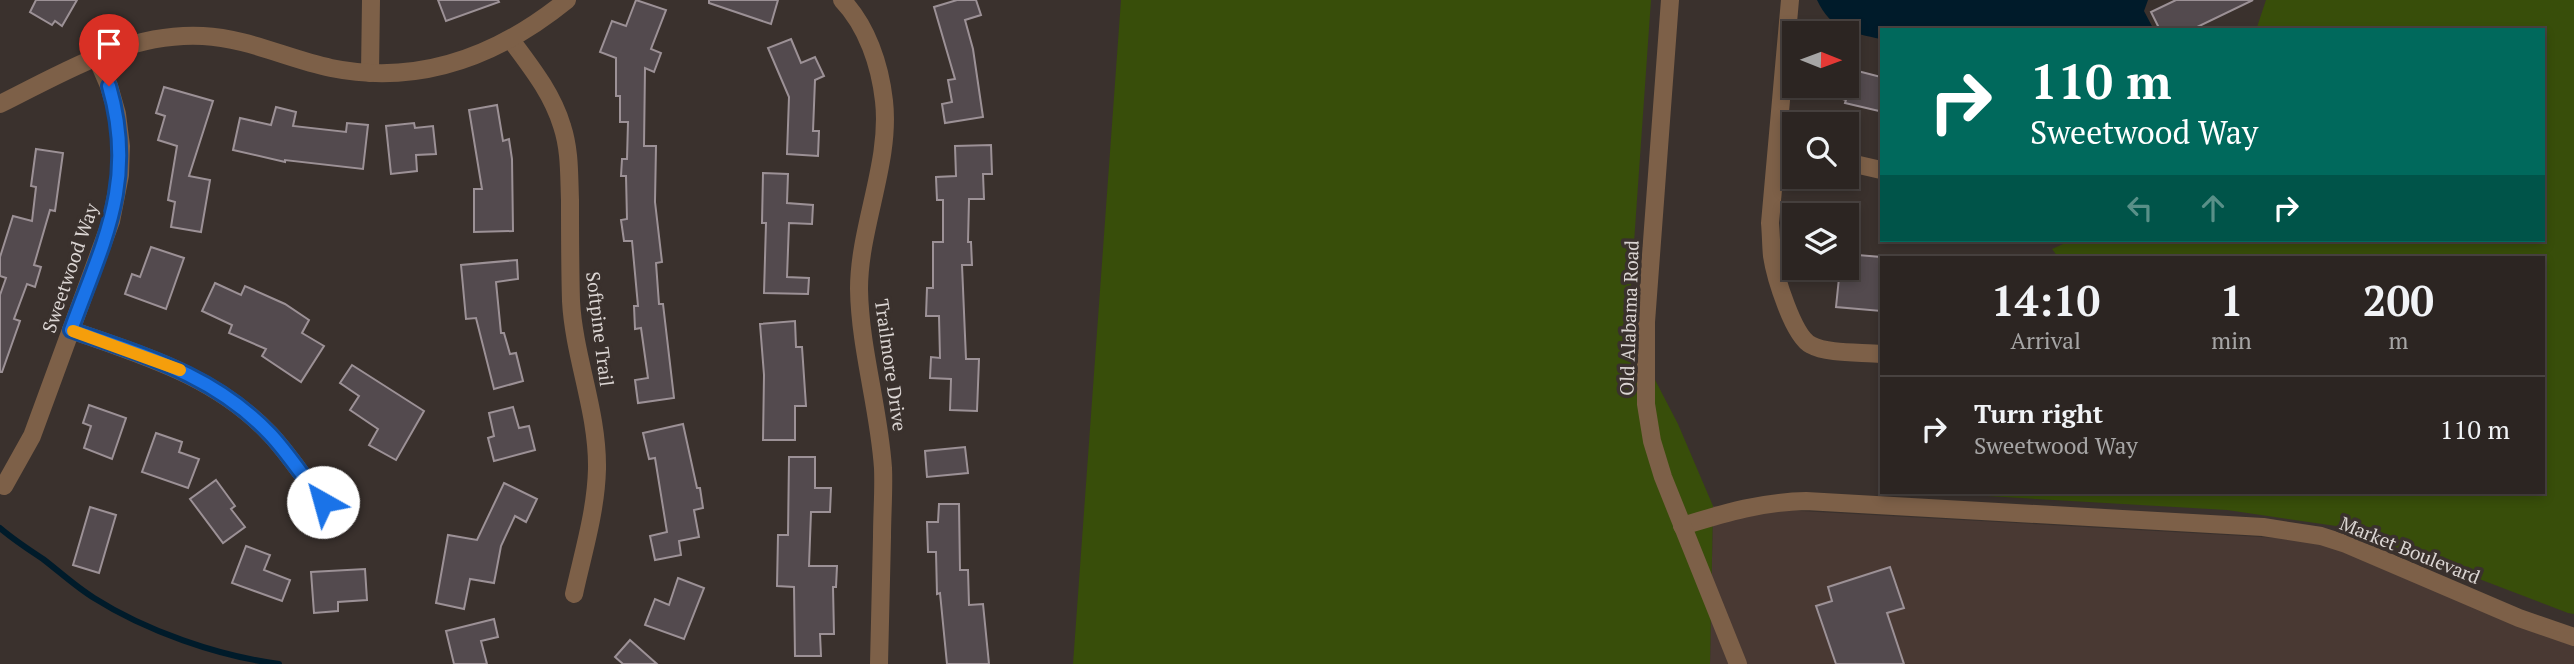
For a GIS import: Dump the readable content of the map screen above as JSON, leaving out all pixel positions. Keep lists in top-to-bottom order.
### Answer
{
  "streets": {
    "street": [
      "Sweetwood Way",
      "Old Alabama Road",
      "Softpine Trail",
      "Trailmore Drive",
      "Market Boulevard"
    ]
  },
  "crossings": [
    ["Old Alabama Road", "Market Boulevard"]
  ],
  "north": "right",
  "page": {
    "turn": ["110 m", "Sweetwood Way"],
    "eta": [
      "14:10",
      "Arrival",
      "1",
      "min",
      "200",
      "m"
    ],
    "list": [
      {
        "name": "Turn right",
        "note": "Sweetwood Way",
        "value": "110 m"
      }
    ]
  }
}
